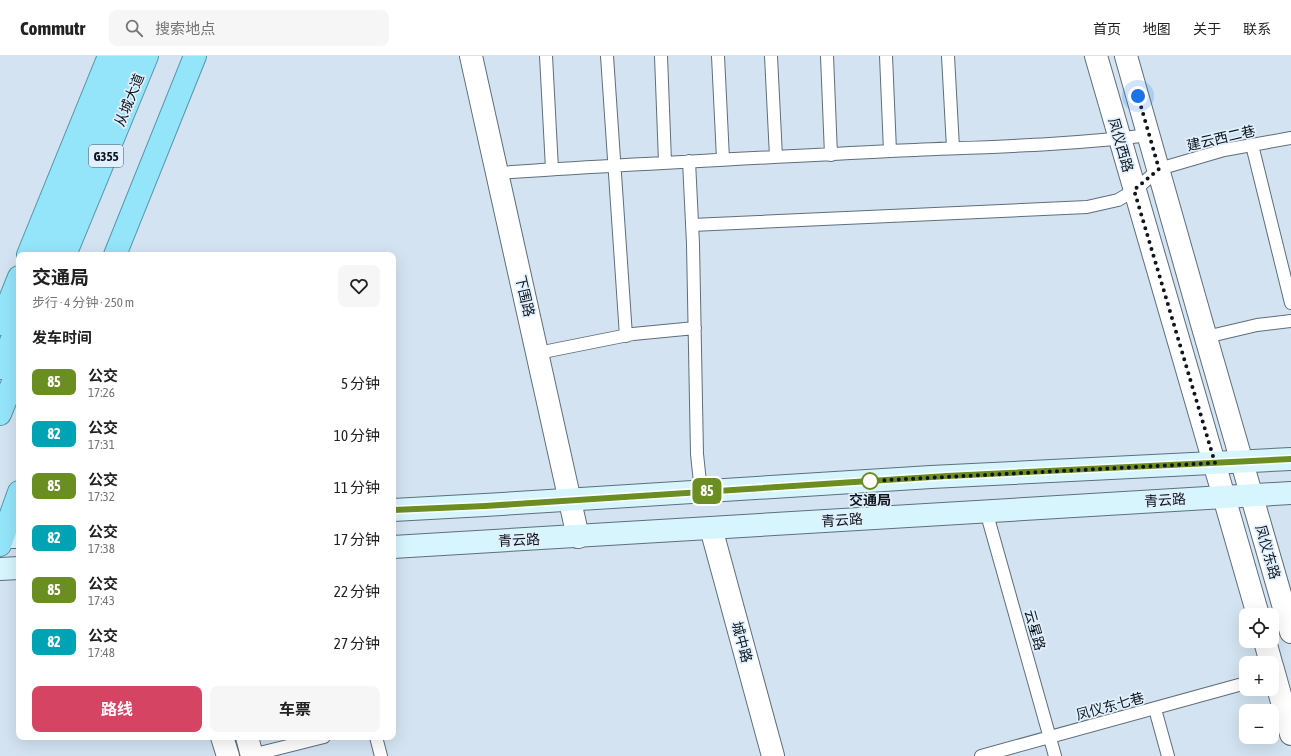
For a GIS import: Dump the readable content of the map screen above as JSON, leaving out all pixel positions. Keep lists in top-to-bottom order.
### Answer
{
  "streets": {
    "highway": ["从城大道", "G355"],
    "main road": ["青云路"],
    "street": [
      "凤仪西路",
      "下围路",
      "凤仪东路",
      "城中路"
    ],
    "lane": ["建云西二巷", "云星路", "凤仪东七巷"]
  },
  "crossings": [
    ["凤仪西路", "青云路"],
    ["凤仪西路", "凤仪东路"],
    ["下围路", "青云路"],
    ["青云路", "凤仪东路"],
    ["青云路", "云星路"],
    ["青云路", "城中路"],
    ["云星路", "凤仪东七巷"]
  ],
  "places": ["交通局"],
  "lines": ["bus line 85"],
  "page": {
    "header": "Commutr",
    "search": "搜索地点",
    "nav": [
      "首页",
      "地图",
      "关于",
      "联系"
    ],
    "on_map": "85",
    "heading": [
      ["交通局", "步行 · 4 分钟 · 250 m"],
      "发车时间"
    ],
    "list": [
      {
        "mark": "85",
        "name": "公交",
        "note": "17:26",
        "value": "5 分钟"
      },
      {
        "mark": "82",
        "name": "公交",
        "note": "17:31",
        "value": "10 分钟"
      },
      {
        "mark": "85",
        "name": "公交",
        "note": "17:32",
        "value": "11 分钟"
      },
      {
        "mark": "82",
        "name": "公交",
        "note": "17:38",
        "value": "17 分钟"
      },
      {
        "mark": "85",
        "name": "公交",
        "note": "17:43",
        "value": "22 分钟"
      },
      {
        "mark": "82",
        "name": "公交",
        "note": "17:48",
        "value": "27 分钟"
      }
    ],
    "map_buttons": ["+", "−"],
    "buttons": ["路线", "车票"]
  }
}
